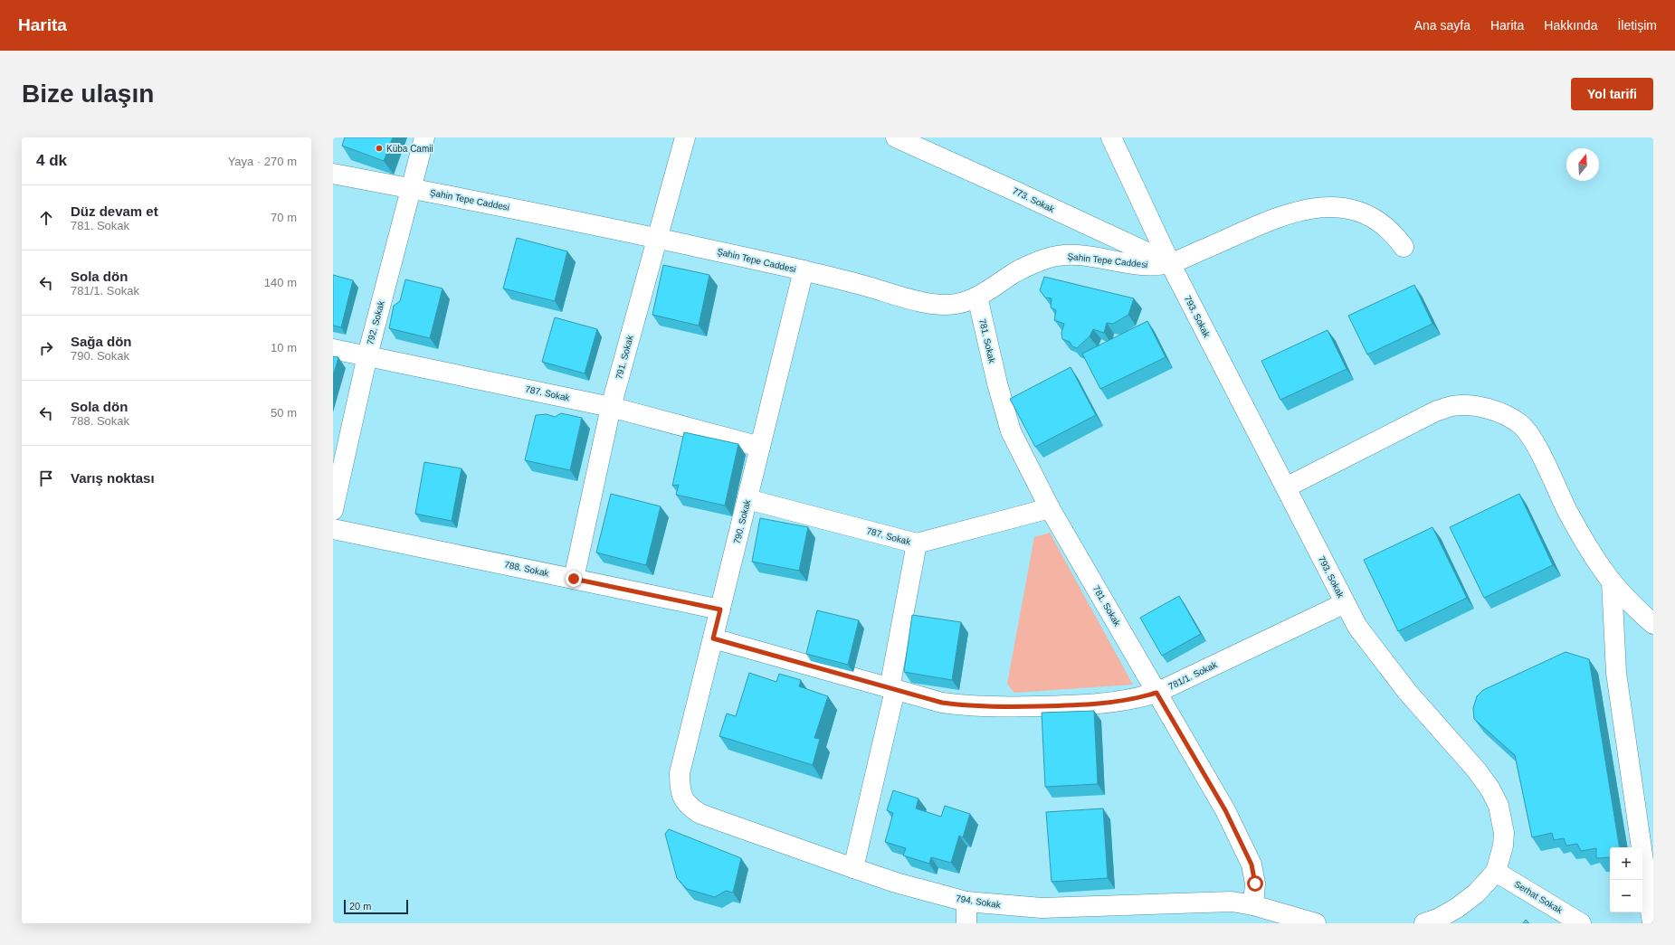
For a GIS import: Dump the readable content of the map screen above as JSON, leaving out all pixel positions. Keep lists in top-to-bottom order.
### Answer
{
  "streets": {
    "street": [
      "Şahin Tepe Caddesi",
      "773. Sokak",
      "793. Sokak",
      "792. Sokak",
      "781. Sokak",
      "791. Sokak",
      "787. Sokak",
      "790. Sokak",
      "788. Sokak",
      "781/1. Sokak",
      "Serhat Sokak",
      "794. Sokak"
    ]
  },
  "crossings": [
    ["Şahin Tepe Caddesi", "773. Sokak"],
    ["Şahin Tepe Caddesi", "793. Sokak"],
    ["Şahin Tepe Caddesi", "792. Sokak"],
    ["Şahin Tepe Caddesi", "781. Sokak"],
    ["Şahin Tepe Caddesi", "791. Sokak"],
    ["Şahin Tepe Caddesi", "790. Sokak"],
    ["773. Sokak", "793. Sokak"],
    ["793. Sokak", "781/1. Sokak"],
    ["793. Sokak", "Serhat Sokak"],
    ["792. Sokak", "787. Sokak"],
    ["781. Sokak", "787. Sokak"],
    ["781. Sokak", "781/1. Sokak"],
    ["781. Sokak", "794. Sokak"],
    ["791. Sokak", "787. Sokak"],
    ["791. Sokak", "788. Sokak"],
    ["787. Sokak", "790. Sokak"],
    ["790. Sokak", "788. Sokak"],
    ["790. Sokak", "781/1. Sokak"],
    ["790. Sokak", "794. Sokak"]
  ],
  "places": ["Küba Camii"],
  "scale_bar": "20 m",
  "north": "top",
  "page": {
    "header": "Harita",
    "nav": [
      "Ana sayfa",
      "Harita",
      "Hakkında",
      "İletişim"
    ],
    "buttons": "Yol tarifi",
    "title": "Bize ulaşın",
    "heading": ["4 dk", "Yaya · 270 m"],
    "list": [
      ["Düz devam et", "781. Sokak", "70 m"],
      ["Sola dön", "781/1. Sokak", "140 m"],
      ["Sağa dön", "790. Sokak", "10 m"],
      ["Sola dön", "788. Sokak", "50 m"],
      "Varış noktası"
    ],
    "map_buttons": ["+", "−"],
    "scale": "20 m"
  }
}
